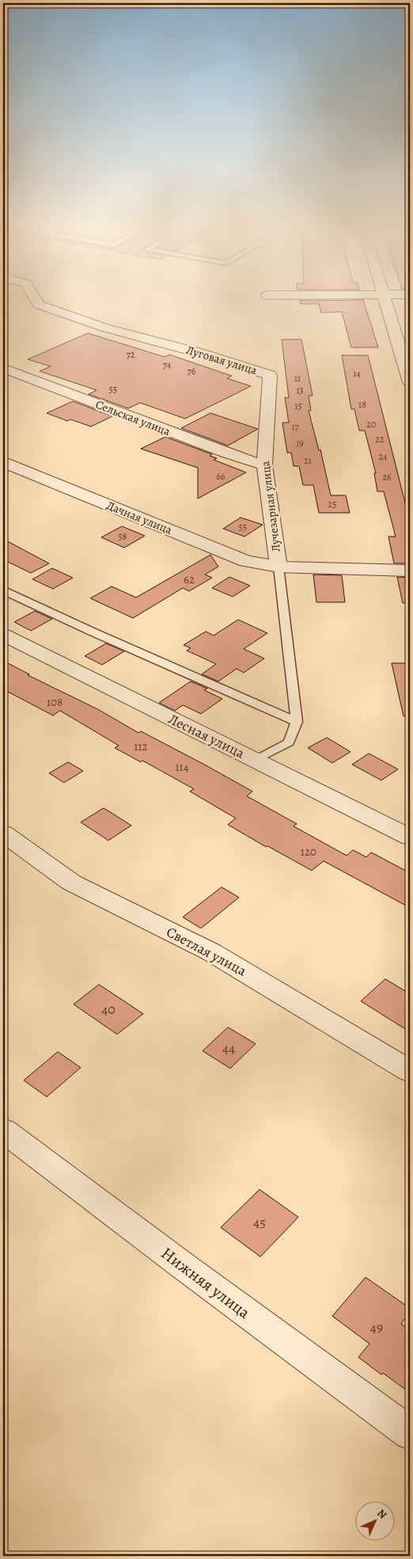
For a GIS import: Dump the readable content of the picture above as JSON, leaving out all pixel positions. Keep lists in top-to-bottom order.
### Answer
{
  "streets": {
    "street": [
      "Луговая улица",
      "Сельская улица",
      "Лучезарная улица",
      "Дачная улица",
      "Лесная улица",
      "Светлая улица",
      "Нижняя улица"
    ]
  },
  "crossings": [
    ["Луговая улица", "Лучезарная улица"],
    ["Сельская улица", "Лучезарная улица"],
    ["Лучезарная улица", "Дачная улица"]
  ],
  "house_numbers": [
    "72",
    "74",
    "76",
    "14",
    "11",
    "55",
    "13",
    "18",
    "15",
    "20",
    "17",
    "22",
    "19",
    "24",
    "21",
    "66",
    "26",
    "25",
    "55",
    "58",
    "62",
    "108",
    "112",
    "114",
    "120",
    "40",
    "44",
    "45",
    "49"
  ],
  "north": "top right"
}
